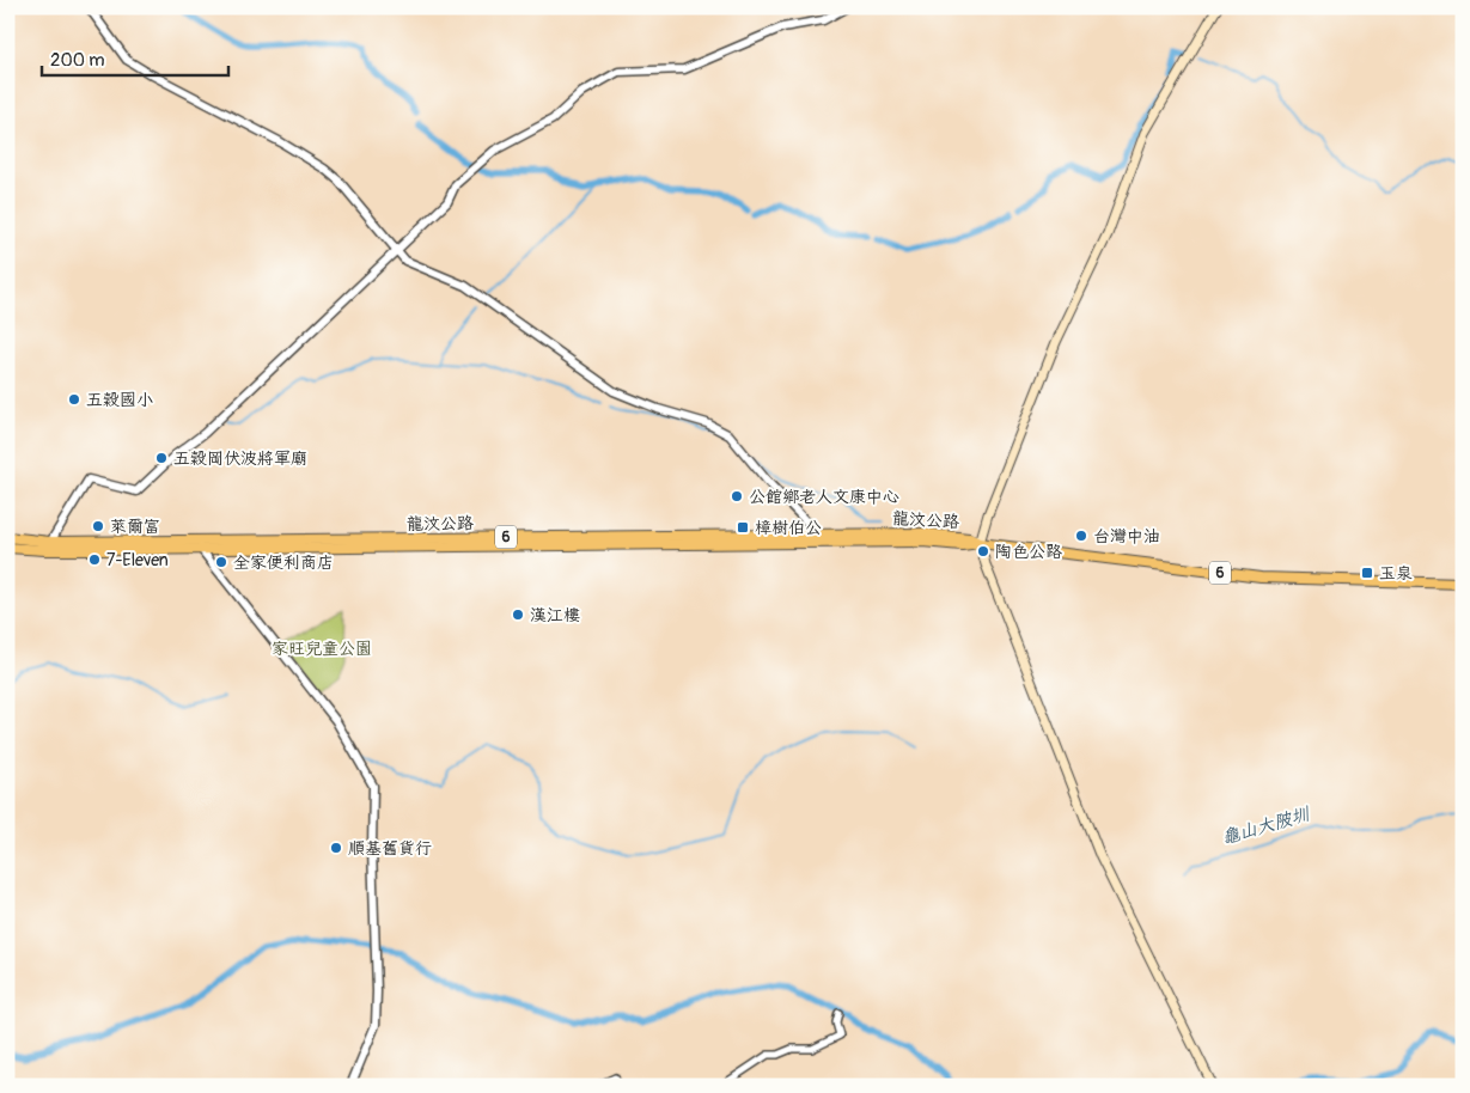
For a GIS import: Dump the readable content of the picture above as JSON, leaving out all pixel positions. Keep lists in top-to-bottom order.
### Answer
{
  "streets": {
    "main road": ["龍汶公路", "6"]
  },
  "water": ["龜山大陂圳"],
  "parks": ["家旺兒童公園"],
  "places": {
    "other": [
      "五穀國小",
      "五穀岡伏波將軍廟",
      "公館鄉老人文康中心",
      "萊爾富",
      "台灣中油",
      "陶色公路",
      "7-Eleven",
      "全家便利商店",
      "漢江樓",
      "順基舊貨行"
    ],
    "transit": ["樟樹伯公", "玉泉"]
  },
  "scale_bar": "200 m"
}
